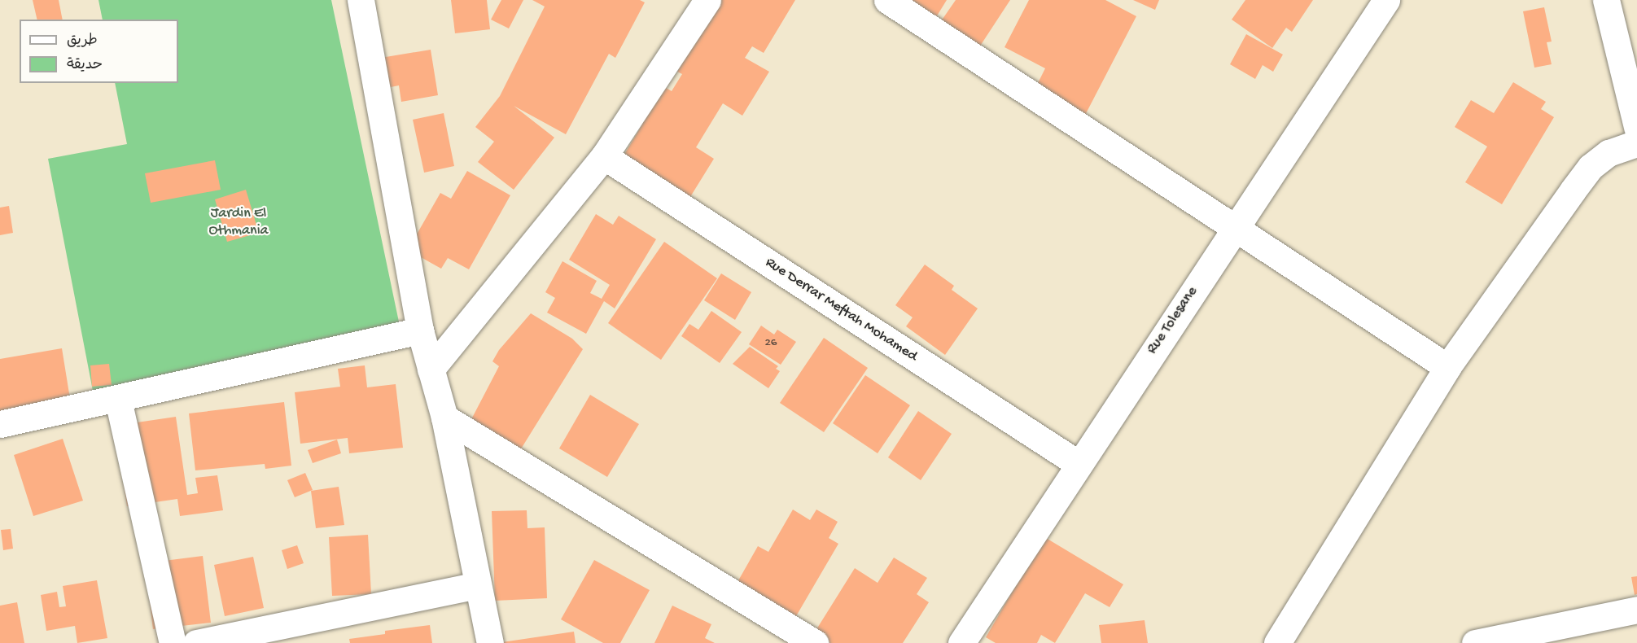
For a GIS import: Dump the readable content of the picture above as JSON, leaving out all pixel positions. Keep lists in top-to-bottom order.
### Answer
{
  "streets": {
    "street": ["Rue Derrar Meftah Mohamed", "Rue Tolesane"]
  },
  "crossings": [
    ["Rue Derrar Meftah Mohamed", "Rue Tolesane"]
  ],
  "parks": ["Jardin El Othmania"],
  "house_numbers": ["26"],
  "legend": ["طريق", "حديقة"]
}
